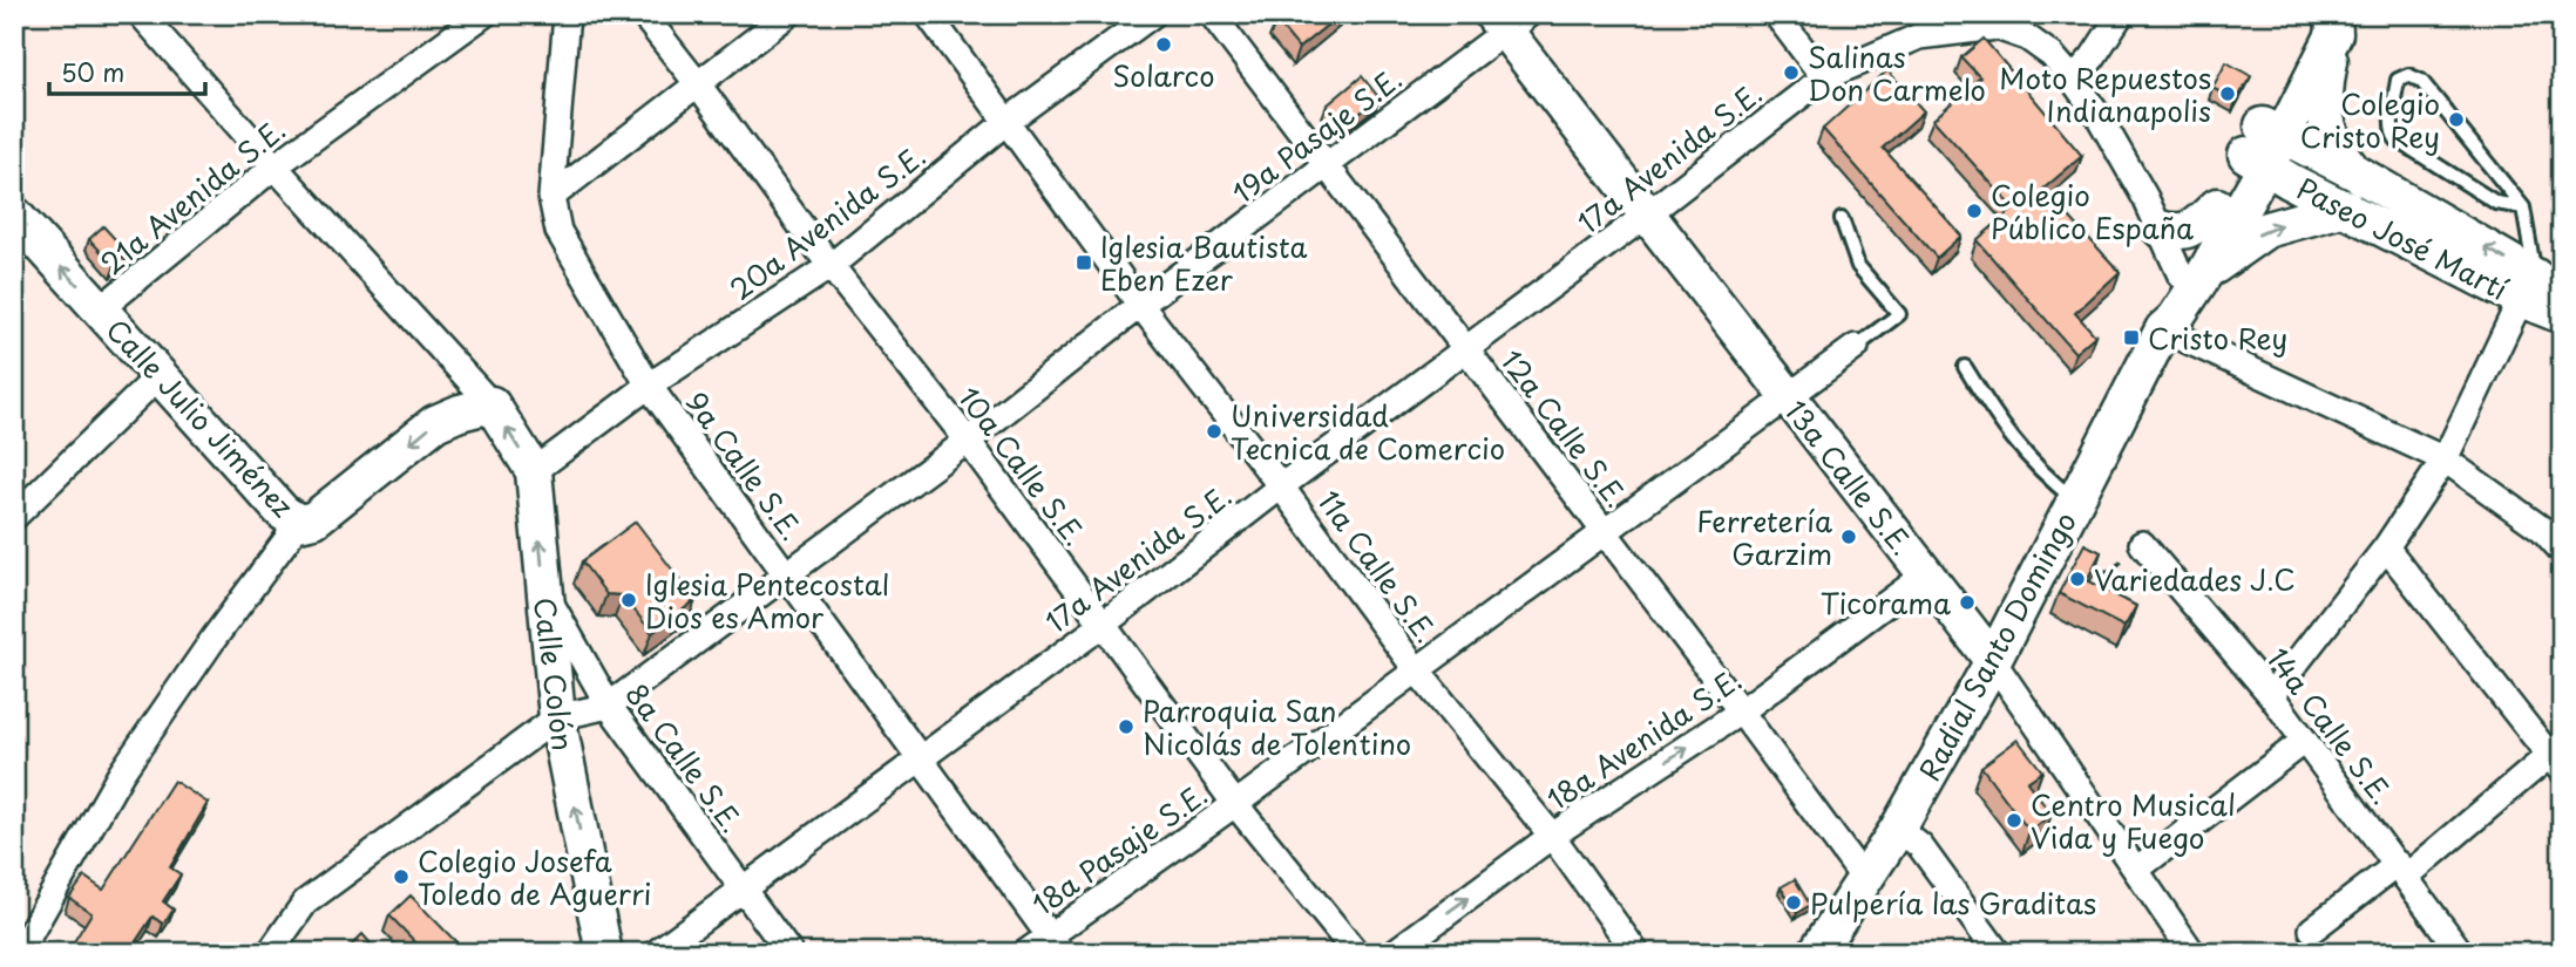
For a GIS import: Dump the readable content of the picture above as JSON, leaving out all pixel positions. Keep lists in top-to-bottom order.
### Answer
{
  "streets": {
    "main road": [
      "Paseo José Martí",
      "Calle Julio Jiménez",
      "13a Calle S.E.",
      "Radial Santo Domingo",
      "Calle Colón"
    ],
    "street": [
      "19a Pasaje S.E.",
      "17a Avenida S.E.",
      "21a Avenida S.E.",
      "20a Avenida S.E.",
      "12a Calle S.E.",
      "9a Calle S.E.",
      "10a Calle S.E.",
      "11a Calle S.E.",
      "14a Calle S.E.",
      "18a Avenida S.E.",
      "8a Calle S.E.",
      "18a Pasaje S.E."
    ]
  },
  "crossings": [
    ["19a Pasaje S.E.", "12a Calle S.E."],
    ["19a Pasaje S.E.", "13a Calle S.E."],
    ["19a Pasaje S.E.", "11a Calle S.E."],
    ["17a Avenida S.E.", "12a Calle S.E."],
    ["17a Avenida S.E.", "9a Calle S.E."],
    ["17a Avenida S.E.", "10a Calle S.E."],
    ["17a Avenida S.E.", "13a Calle S.E."],
    ["17a Avenida S.E.", "11a Calle S.E."],
    ["17a Avenida S.E.", "8a Calle S.E."],
    ["21a Avenida S.E.", "Calle Julio Jiménez"],
    ["20a Avenida S.E.", "9a Calle S.E."],
    ["20a Avenida S.E.", "10a Calle S.E."],
    ["20a Avenida S.E.", "11a Calle S.E."],
    ["20a Avenida S.E.", "Calle Colón"],
    ["Paseo José Martí", "Radial Santo Domingo"],
    ["Calle Julio Jiménez", "Calle Colón"],
    ["12a Calle S.E.", "Radial Santo Domingo"],
    ["12a Calle S.E.", "18a Avenida S.E."],
    ["12a Calle S.E.", "18a Pasaje S.E."],
    ["9a Calle S.E.", "18a Pasaje S.E."],
    ["10a Calle S.E.", "18a Pasaje S.E."],
    ["13a Calle S.E.", "Radial Santo Domingo"],
    ["13a Calle S.E.", "18a Avenida S.E."],
    ["11a Calle S.E.", "18a Avenida S.E."],
    ["11a Calle S.E.", "18a Pasaje S.E."],
    ["Calle Colón", "8a Calle S.E."]
  ],
  "one_way": ["Calle Julio Jiménez", "Calle Colón", "18a Avenida S.E."],
  "places": {
    "other": [
      "Solarco",
      "Salinas Don Carmelo",
      "Moto Repuestos Indianapolis",
      "Colegio Cristo Rey",
      "Colegio Público España",
      "Universidad Tecnica de Comercio",
      "Ferretería Garzim",
      "Variedades J.C",
      "Iglesia Pentecostal Dios es Amor",
      "Ticorama",
      "Parroquia San Nicolás de Tolentino",
      "Centro Musical Vida y Fuego",
      "Colegio Josefa Toledo de Aguerri",
      "Pulpería las Graditas"
    ],
    "transit": ["Iglesia Bautista Eben Ezer", "Cristo Rey"]
  },
  "scale_bar": "50 m"
}
